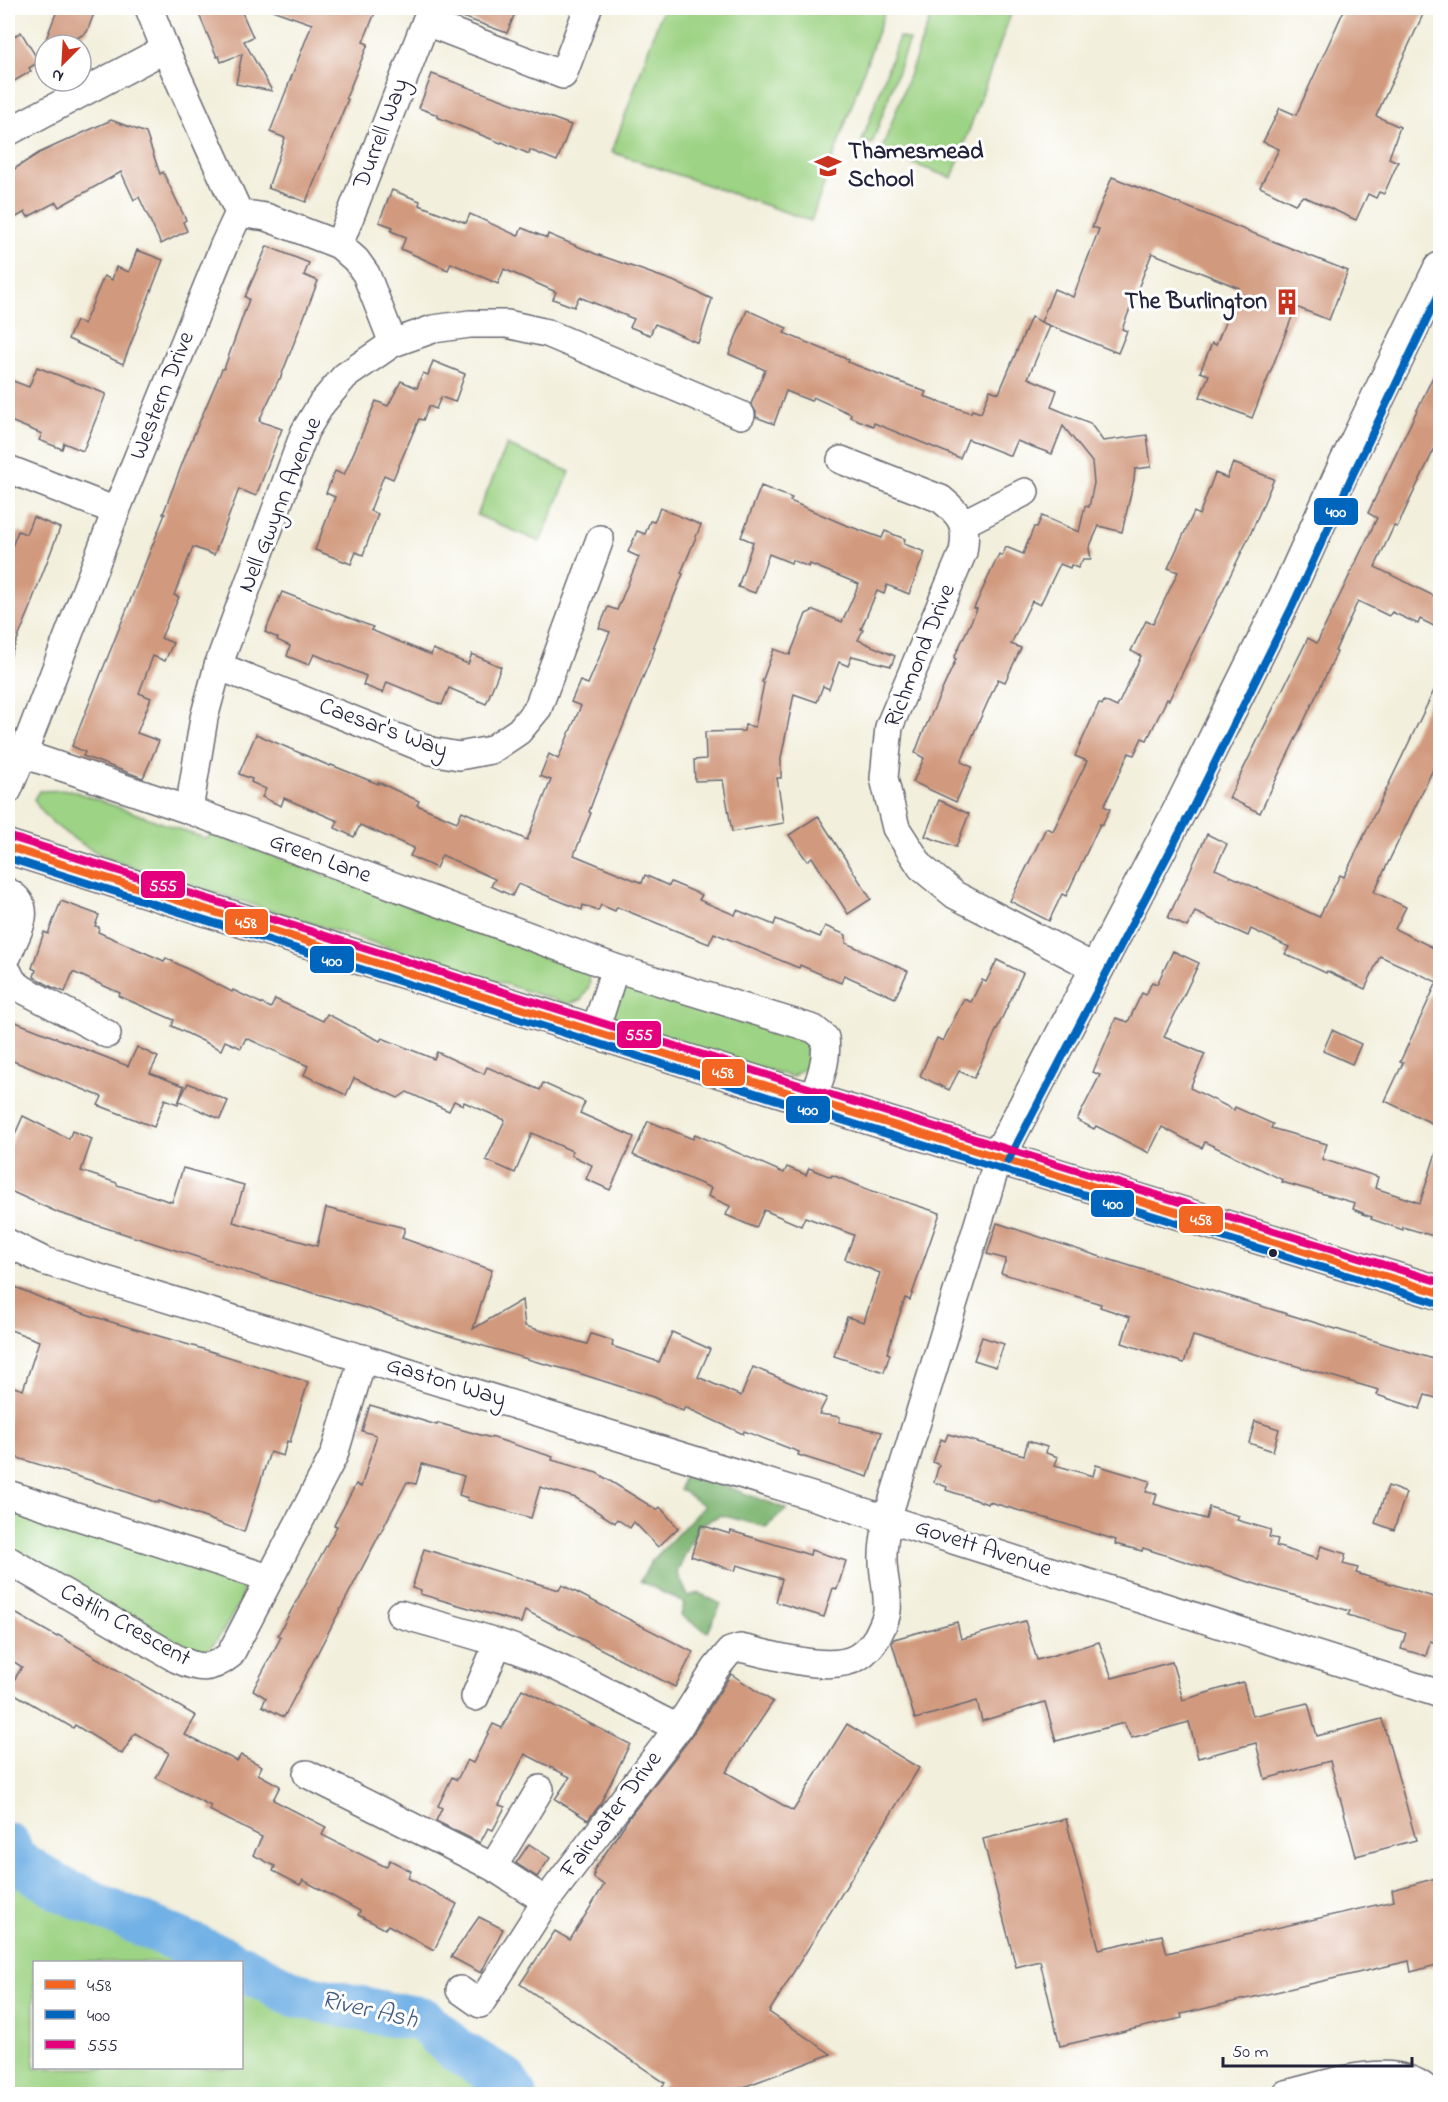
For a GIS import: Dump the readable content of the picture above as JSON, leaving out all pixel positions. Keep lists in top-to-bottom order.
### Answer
{
  "streets": {
    "street": [
      "Durrell Way",
      "Western Drive",
      "Nell Gwynn Avenue",
      "Richmond Drive",
      "Caesar's Way",
      "Green Lane",
      "Gaston Way",
      "Govett Avenue",
      "Catlin Crescent",
      "Fairwater Drive"
    ]
  },
  "crossings": [
    ["Western Drive", "Green Lane"],
    ["Nell Gwynn Avenue", "Caesar's Way"],
    ["Nell Gwynn Avenue", "Green Lane"],
    ["Gaston Way", "Govett Avenue"],
    ["Gaston Way", "Catlin Crescent"],
    ["Gaston Way", "Fairwater Drive"],
    ["Govett Avenue", "Fairwater Drive"]
  ],
  "water": ["River Ash"],
  "places": {
    "school or university": ["Thamesmead School"],
    "building": ["The Burlington"]
  },
  "lines": ["transit line 400", "transit line 555", "transit line 458"],
  "legend": ["458", "400", "555"],
  "scale_bar": "50 m",
  "north": "bottom left"
}
